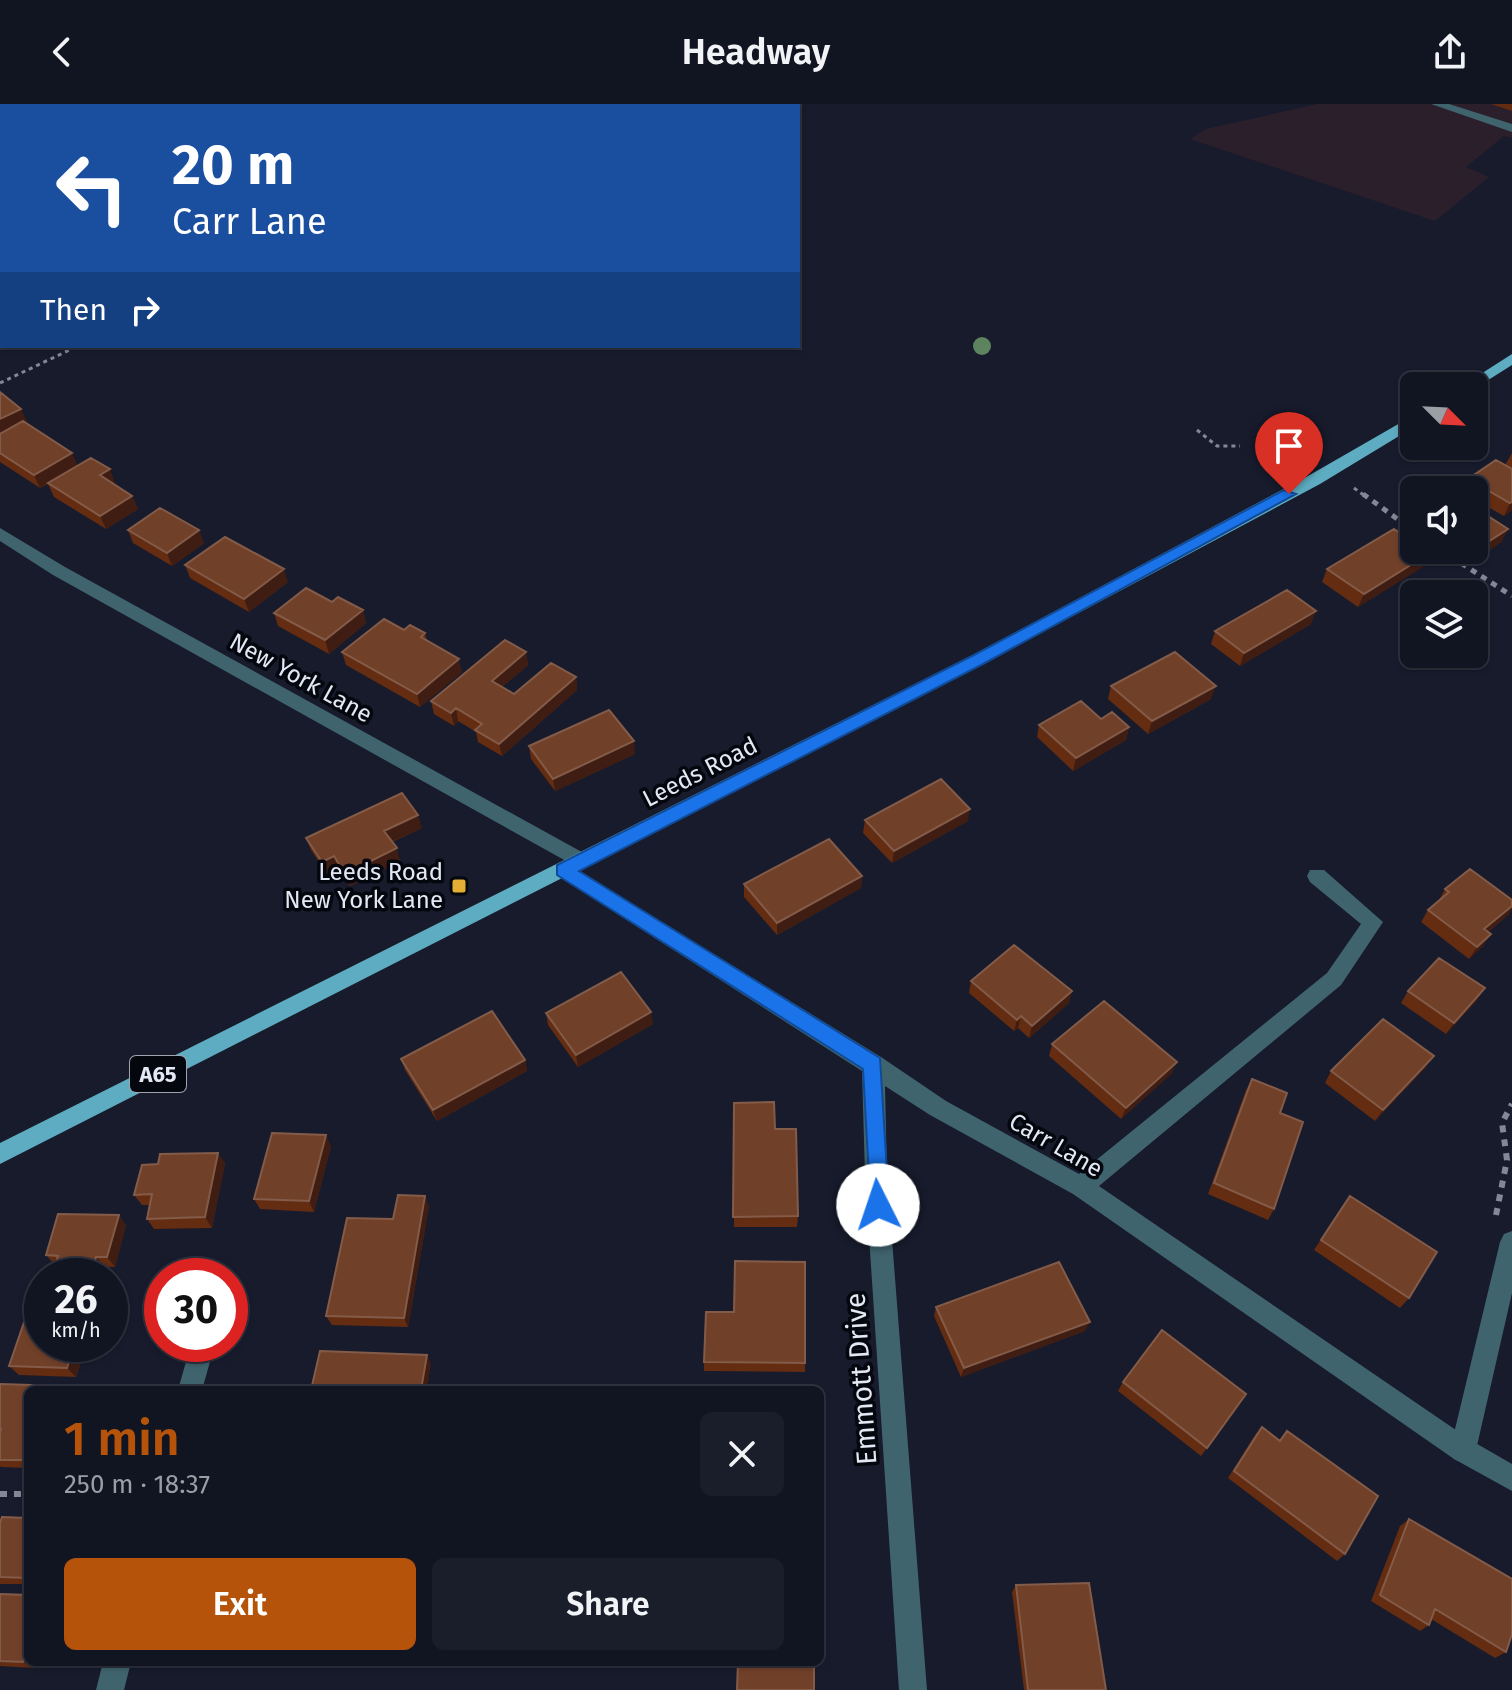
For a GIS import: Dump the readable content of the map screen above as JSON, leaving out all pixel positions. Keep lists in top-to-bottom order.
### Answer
{
  "streets": {
    "main road": ["Leeds Road", "A65"],
    "street": ["New York Lane", "Carr Lane", "Emmott Drive"]
  },
  "crossings": [
    ["New York Lane", "Leeds Road"],
    ["New York Lane", "Carr Lane"],
    ["Leeds Road", "Carr Lane"],
    ["Carr Lane", "Emmott Drive"]
  ],
  "places": {
    "transit": ["Leeds Road New York Lane"]
  },
  "north": "bottom right",
  "page": {
    "header": "Headway",
    "turn": ["20 m", "Carr Lane"],
    "then": "Then",
    "speed": "26 km/h",
    "limit": "30",
    "heading": ["1 min", "250 m · 18:37"],
    "buttons": ["Exit", "Share"]
  }
}
